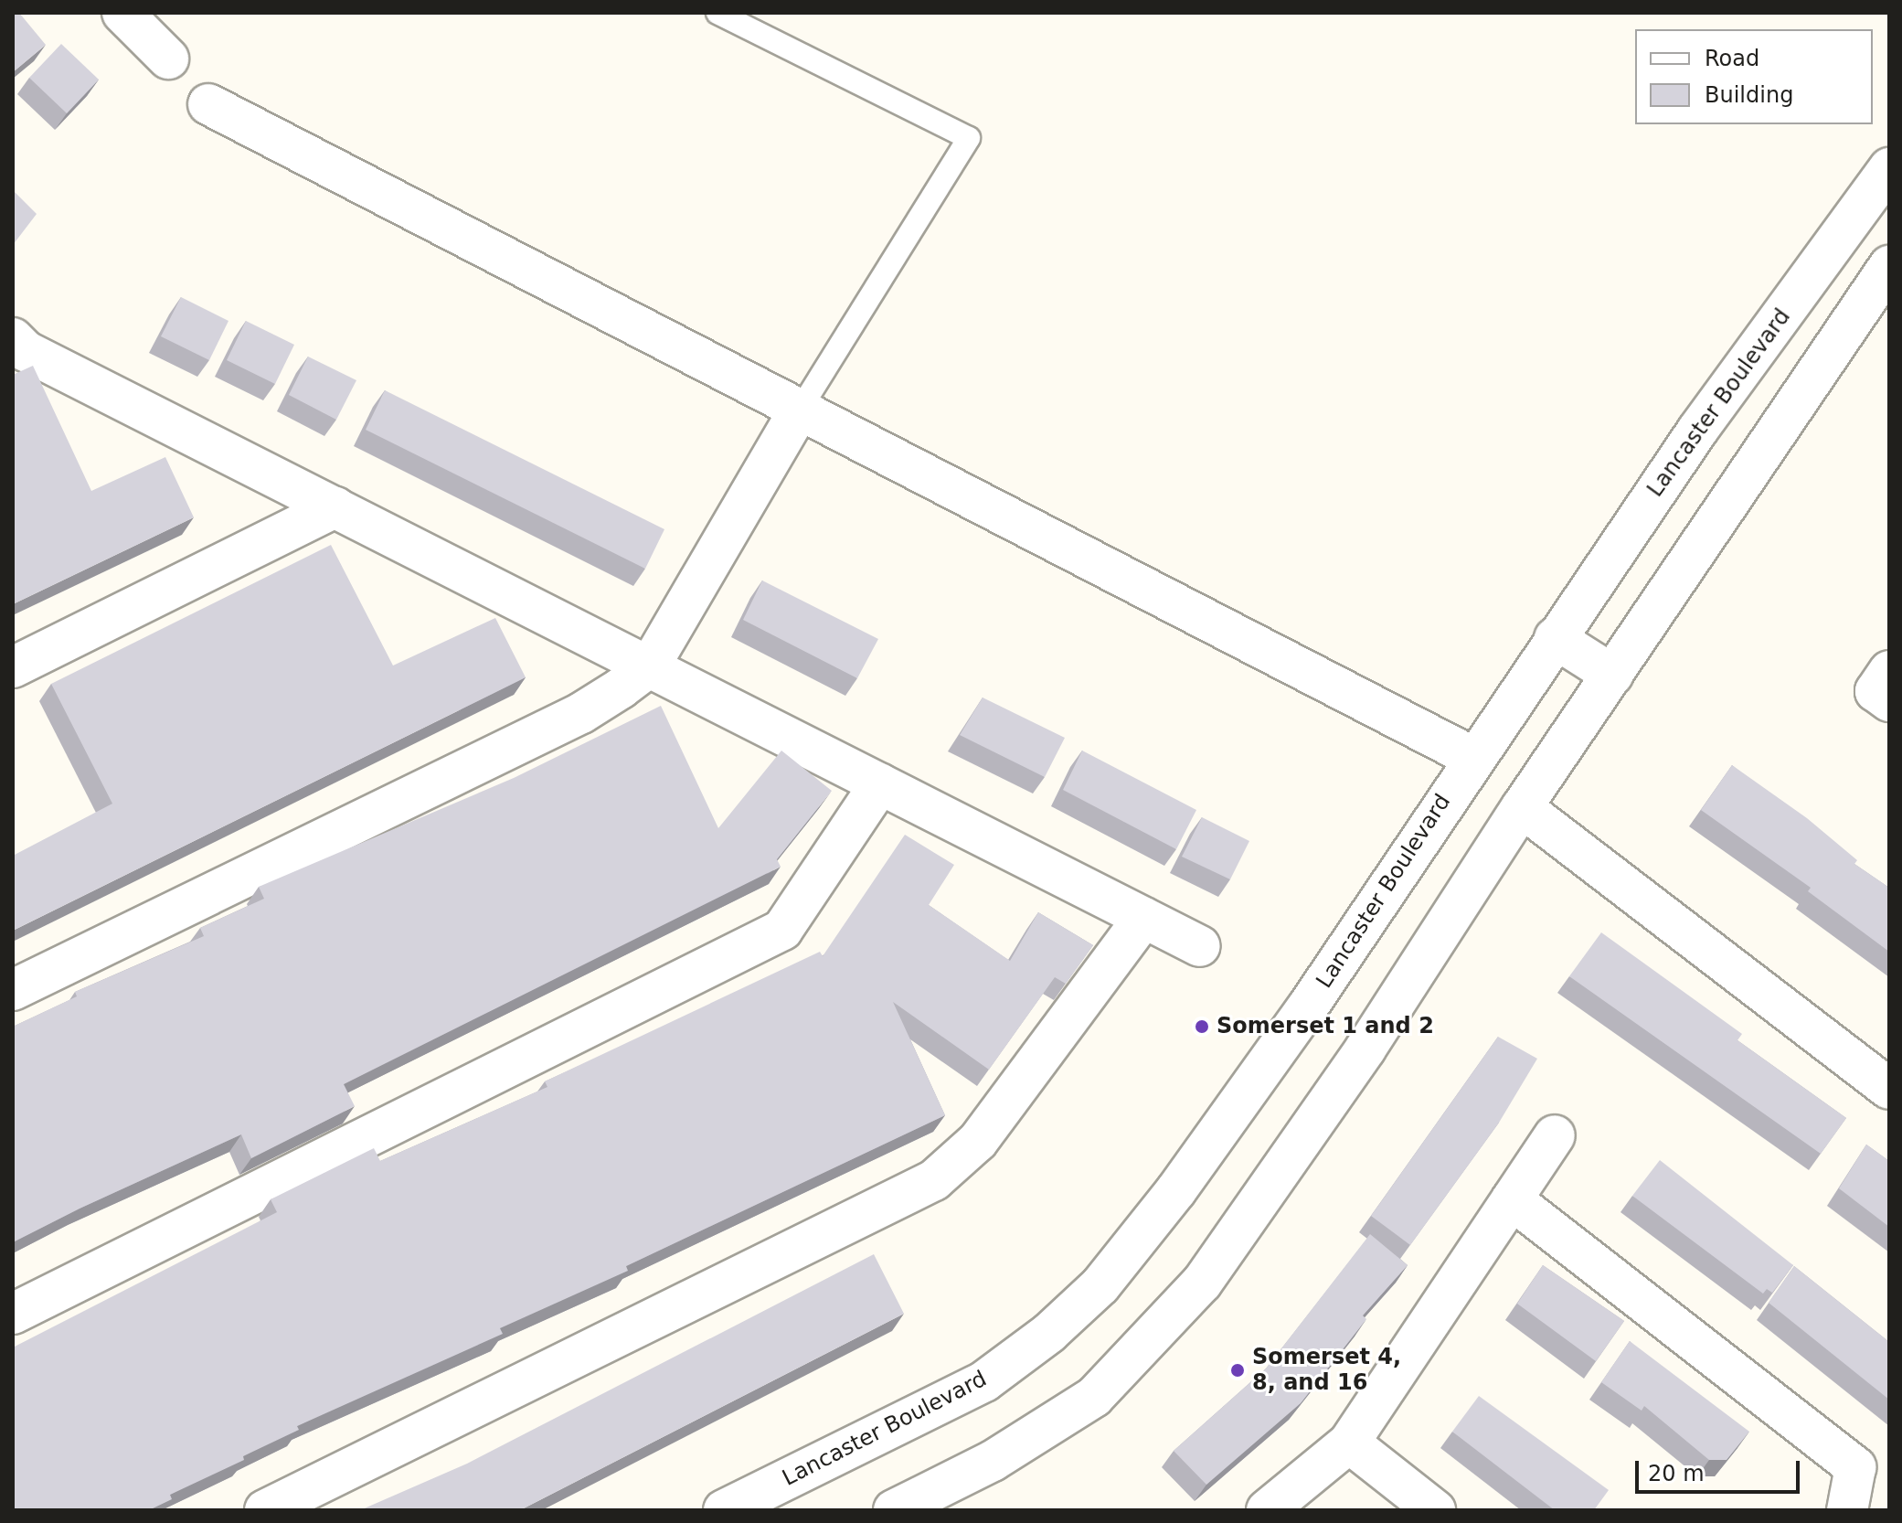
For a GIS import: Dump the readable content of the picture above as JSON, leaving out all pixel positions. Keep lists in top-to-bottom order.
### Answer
{
  "streets": {
    "street": ["Lancaster Boulevard"]
  },
  "places": ["Somerset 1 and 2", "Somerset 4, 8, and 16"],
  "legend": ["Road", "Building"],
  "scale_bar": "20 m"
}
